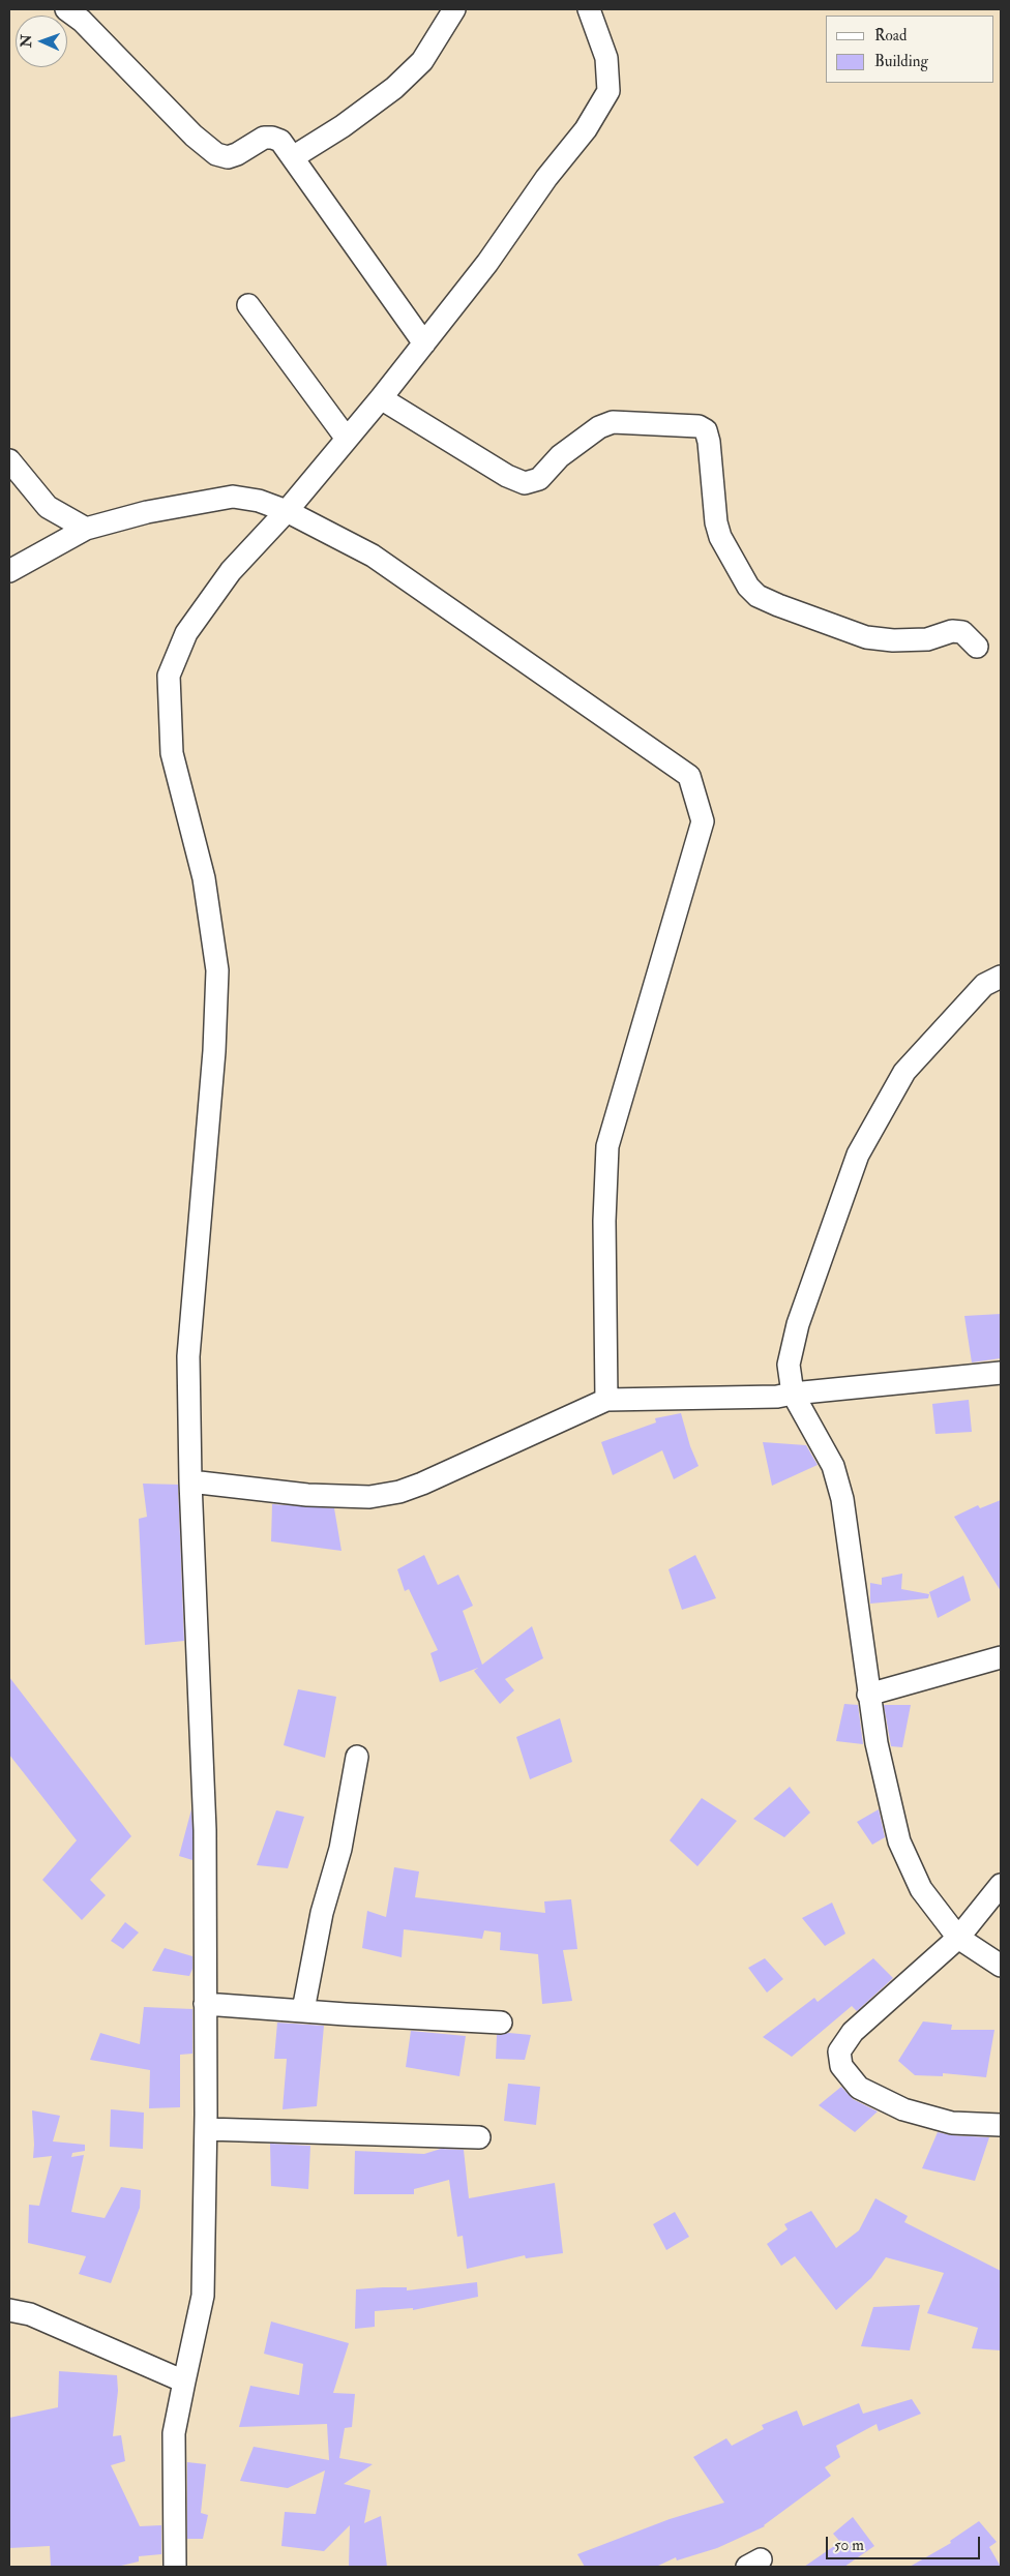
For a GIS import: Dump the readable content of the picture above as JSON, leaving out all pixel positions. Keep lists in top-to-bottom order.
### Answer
{
  "legend": ["Road", "Building"],
  "scale_bar": "50 m",
  "north": "left"
}
